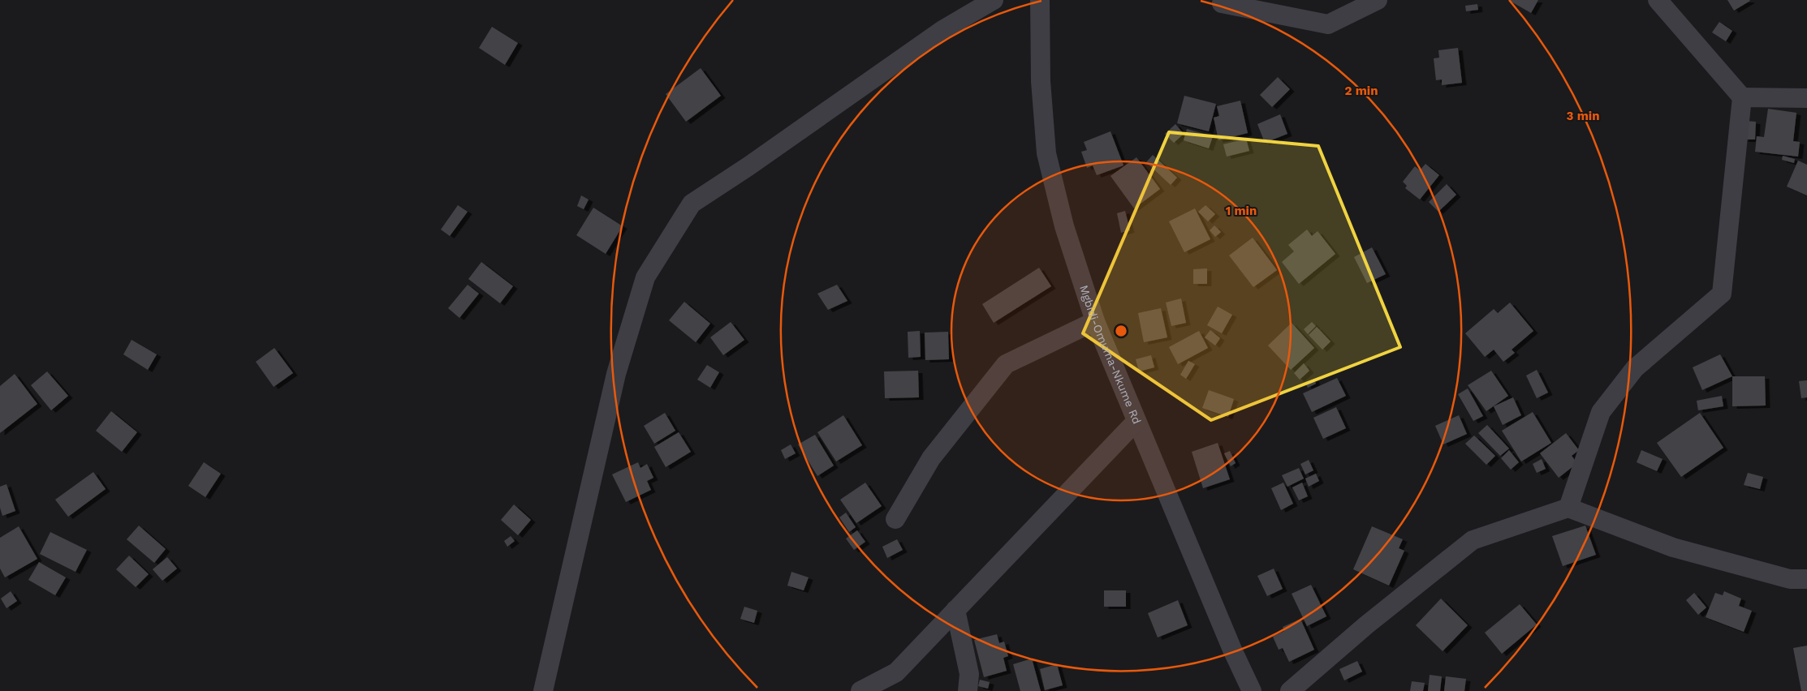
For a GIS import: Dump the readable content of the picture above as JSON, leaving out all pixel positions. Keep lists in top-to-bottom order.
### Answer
{
  "streets": {
    "street": ["Mgbidi-Omuma-Nkume Rd"]
  },
  "rings": ["2 min", "3 min", "1 min"]
}
